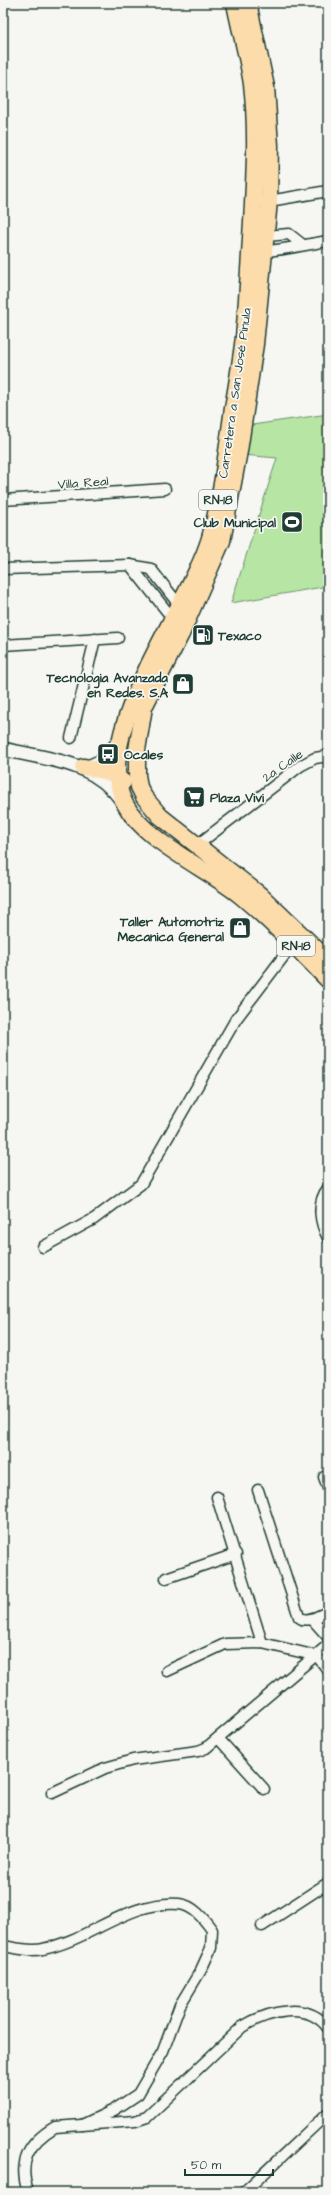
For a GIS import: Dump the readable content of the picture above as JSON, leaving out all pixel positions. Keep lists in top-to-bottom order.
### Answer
{
  "streets": {
    "main road": ["Carretera a San José Pinula", "RN-18"],
    "street": ["Villa Real", "2a Calle"]
  },
  "crossings": [
    ["Carretera a San José Pinula", "2a Calle"]
  ],
  "places": {
    "sports": ["Club Municipal"],
    "fuel station": ["Texaco"],
    "shop": ["Tecnologia Avanzada en Redes. S.A", "Taller Automotriz Mecanica General"],
    "bus stop": ["Ocales"],
    "supermarket": ["Plaza Vivi"]
  },
  "scale_bar": "50 m"
}
